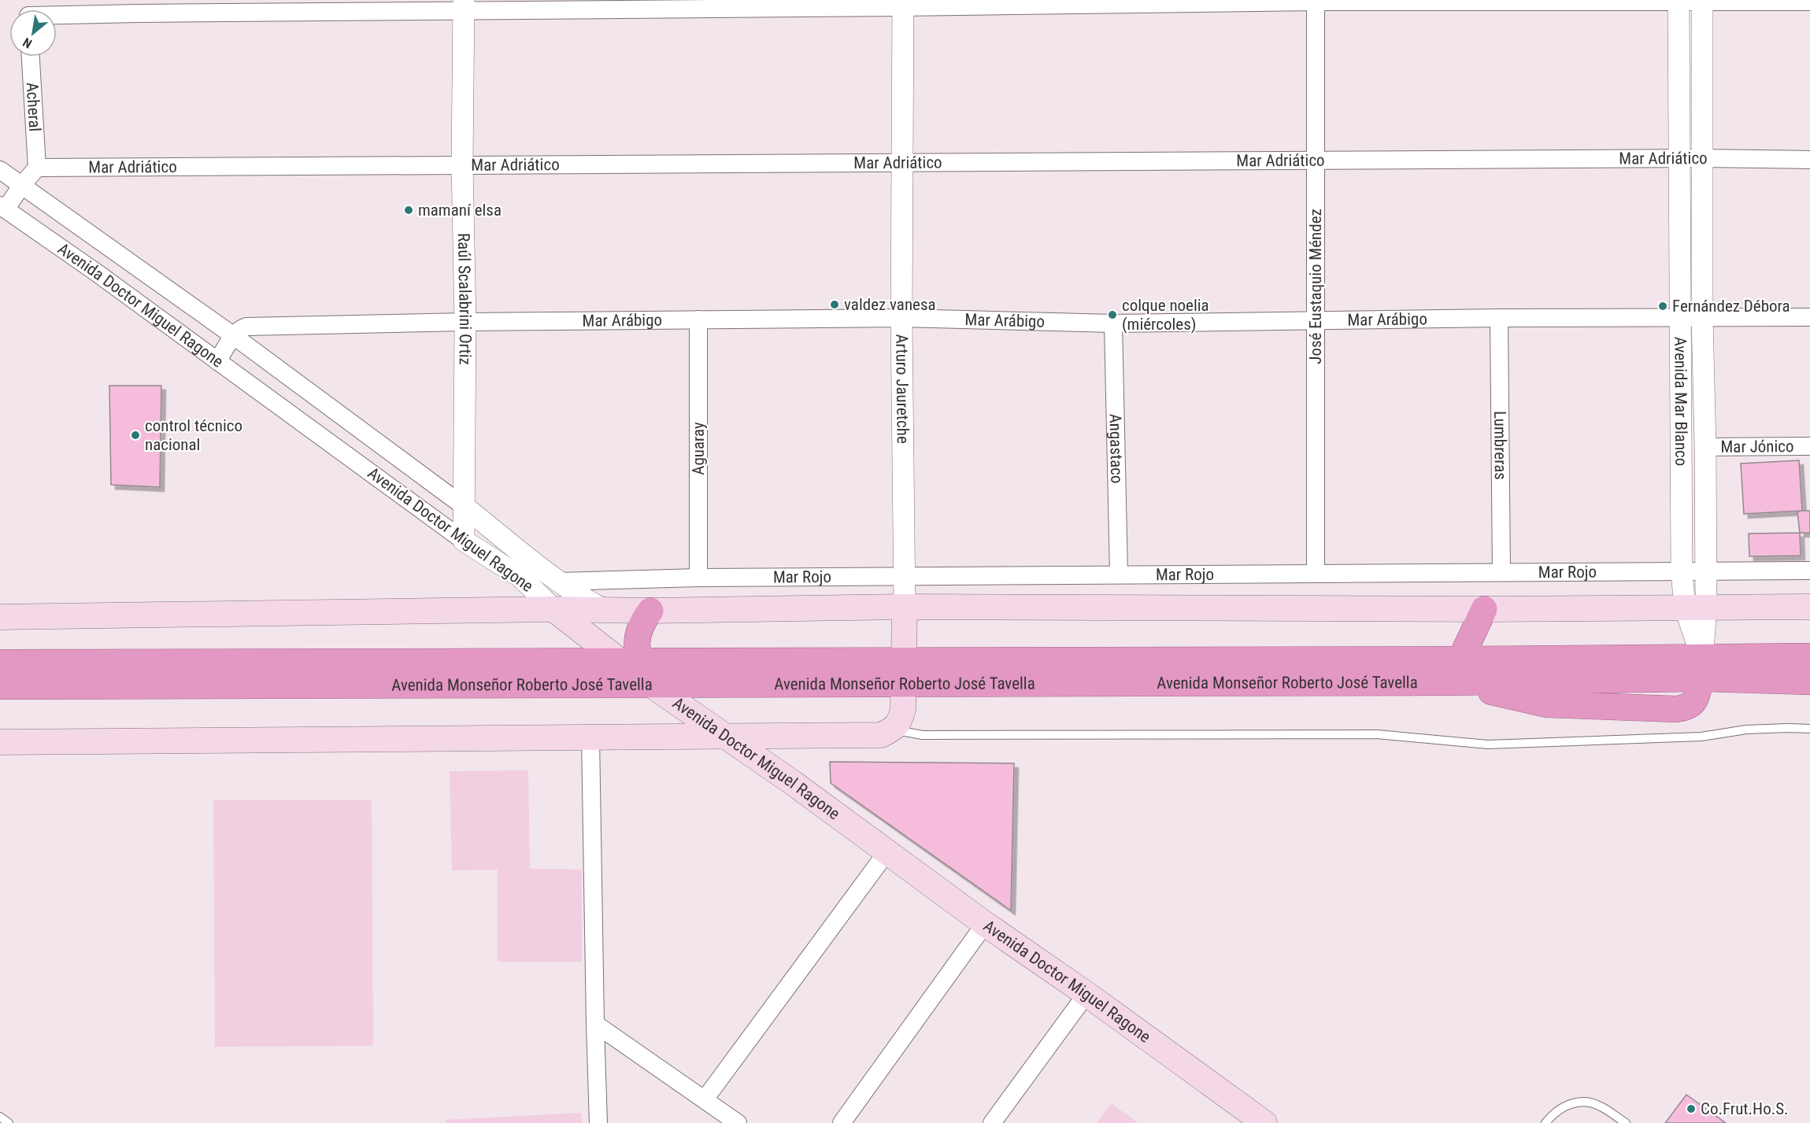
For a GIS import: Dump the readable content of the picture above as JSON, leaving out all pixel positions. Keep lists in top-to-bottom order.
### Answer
{
  "streets": {
    "highway": ["Avenida Monseñor Roberto José Tavella"],
    "main road": ["Avenida Doctor Miguel Ragone"],
    "street": [
      "Acheral",
      "Mar Adriático",
      "José Eustaquio Méndez",
      "Raúl Scalabrini Ortiz",
      "Mar Arábigo",
      "Arturo Jauretche",
      "Avenida Mar Blanco",
      "Lumbreras",
      "Mar Jónico",
      "Aguaray",
      "Angastaco",
      "Mar Rojo"
    ]
  },
  "crossings": [
    ["Acheral", "Mar Adriático"],
    ["Mar Adriático", "José Eustaquio Méndez"],
    ["Mar Adriático", "Raúl Scalabrini Ortiz"],
    ["Mar Adriático", "Arturo Jauretche"],
    ["Mar Adriático", "Avenida Mar Blanco"],
    ["José Eustaquio Méndez", "Mar Arábigo"],
    ["José Eustaquio Méndez", "Mar Rojo"],
    ["Raúl Scalabrini Ortiz", "Avenida Doctor Miguel Ragone"],
    ["Raúl Scalabrini Ortiz", "Mar Arábigo"],
    ["Avenida Doctor Miguel Ragone", "Mar Arábigo"],
    ["Avenida Doctor Miguel Ragone", "Mar Rojo"],
    ["Avenida Doctor Miguel Ragone", "Avenida Monseñor Roberto José Tavella"],
    ["Mar Arábigo", "Arturo Jauretche"],
    ["Mar Arábigo", "Avenida Mar Blanco"],
    ["Mar Arábigo", "Lumbreras"],
    ["Mar Arábigo", "Aguaray"],
    ["Mar Arábigo", "Angastaco"],
    ["Arturo Jauretche", "Mar Rojo"],
    ["Avenida Mar Blanco", "Mar Jónico"],
    ["Avenida Mar Blanco", "Mar Rojo"],
    ["Avenida Mar Blanco", "Avenida Monseñor Roberto José Tavella"],
    ["Lumbreras", "Mar Rojo"],
    ["Aguaray", "Mar Rojo"],
    ["Angastaco", "Mar Rojo"]
  ],
  "places": [
    "mamaní elsa",
    "valdez vanesa",
    "Fernández Débora",
    "colque noelia (miércoles)",
    "control técnico nacional",
    "Co.Frut.Ho.S."
  ],
  "north": "bottom left"
}
